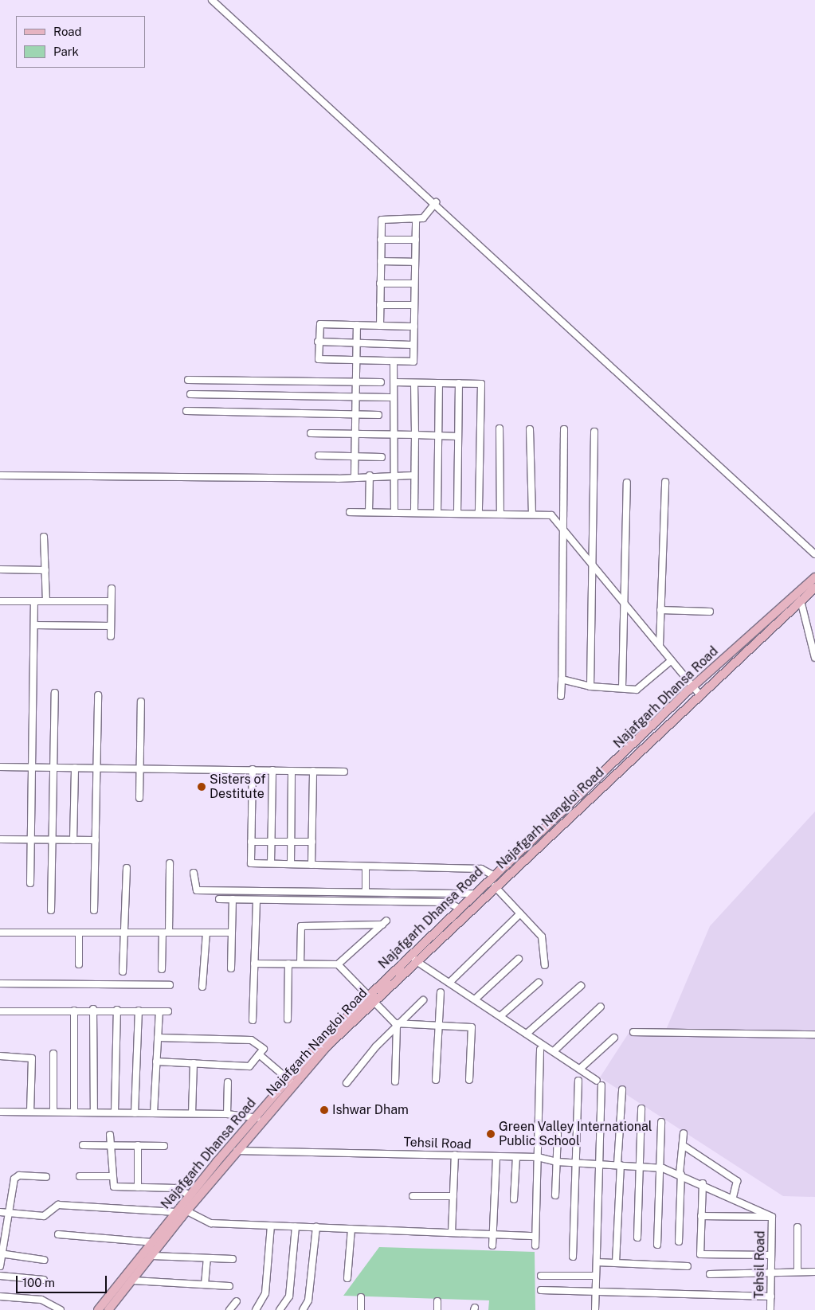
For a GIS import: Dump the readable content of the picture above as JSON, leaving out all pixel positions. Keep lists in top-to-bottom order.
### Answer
{
  "streets": {
    "main road": ["Najafgarh Dhansa Road", "Najafgarh Nangloi Road"],
    "street": ["Tehsil Road"]
  },
  "crossings": [
    ["Najafgarh Dhansa Road", "Najafgarh Nangloi Road"],
    ["Najafgarh Nangloi Road", "Tehsil Road"]
  ],
  "places": ["Sisters of Destitute", "Ishwar Dham", "Green Valley International Public School"],
  "legend": ["Road", "Park"],
  "scale_bar": "100 m"
}
